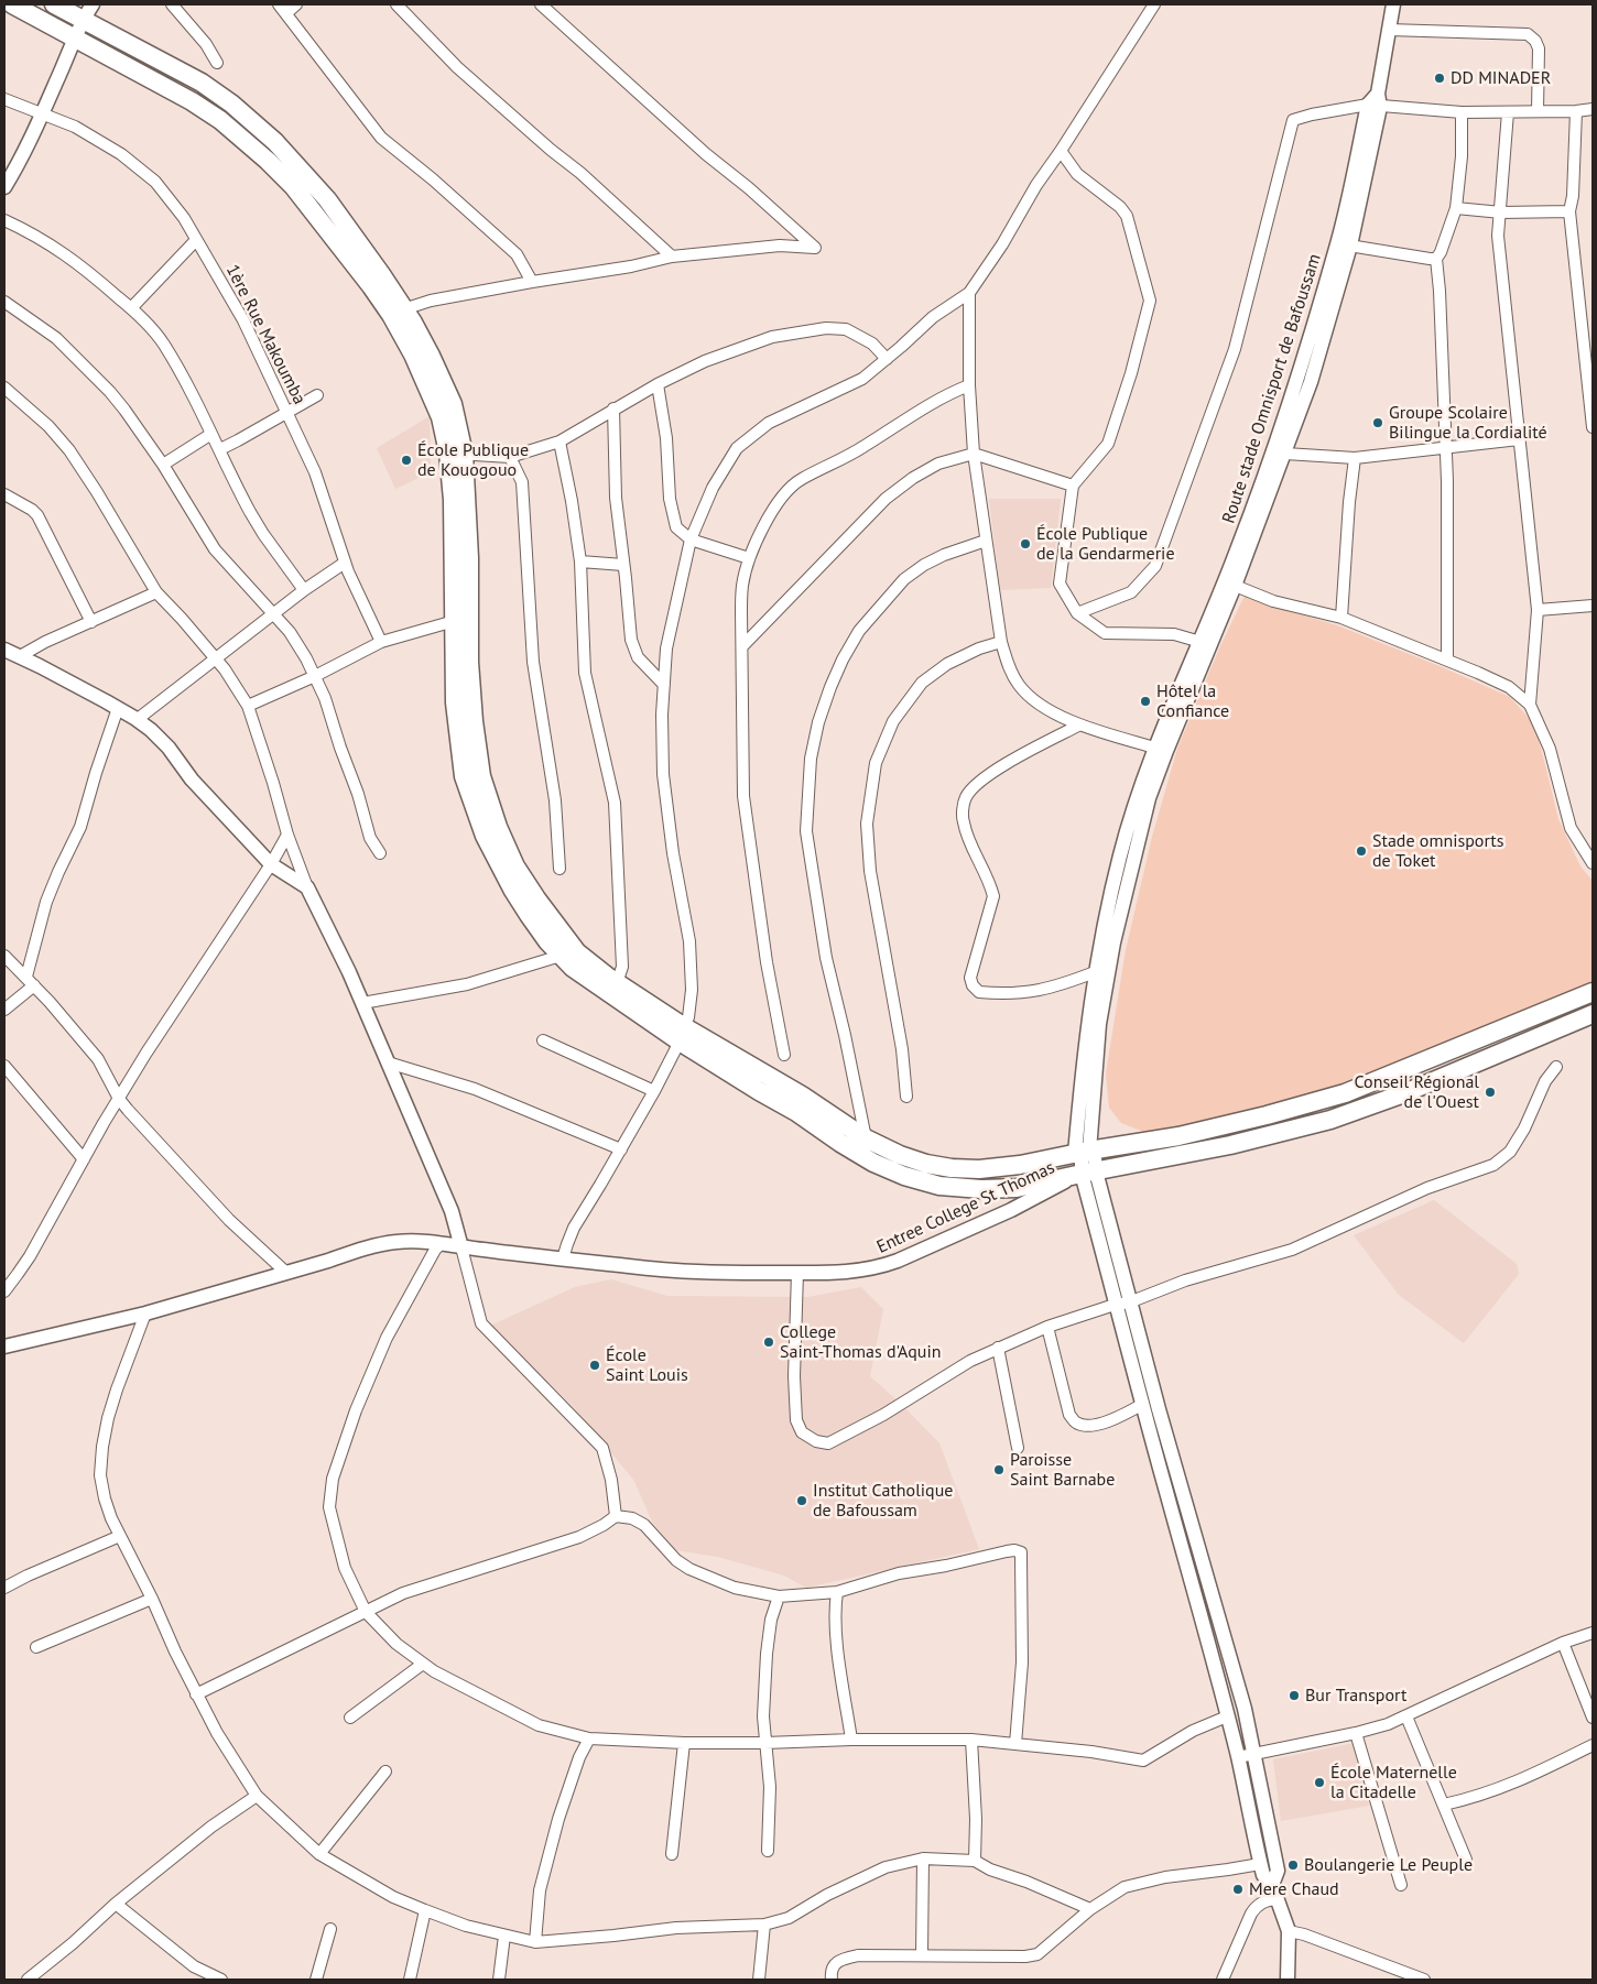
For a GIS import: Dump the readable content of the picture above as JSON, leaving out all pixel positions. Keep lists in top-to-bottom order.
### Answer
{
  "streets": {
    "street": ["1ère Rue Makoumba", "Route stade Omnisport de Bafoussam", "Entree College St Thomas"]
  },
  "crossings": [
    ["Route stade Omnisport de Bafoussam", "Entree College St Thomas"]
  ],
  "places": [
    "DD MINADER",
    "Groupe Scolaire Bilingue la Cordialité",
    "École Publique de Kouogouo",
    "École Publique de la Gendarmerie",
    "Hôtel la Confiance",
    "Stade omnisports de Toket",
    "Conseil Régional de l'Ouest",
    "College Saint-Thomas d'Aquin",
    "École Saint Louis",
    "Paroisse Saint Barnabe",
    "Institut Catholique de Bafoussam",
    "Bur Transport",
    "École Maternelle la Citadelle",
    "Boulangerie Le Peuple",
    "Mere Chaud"
  ]
}
